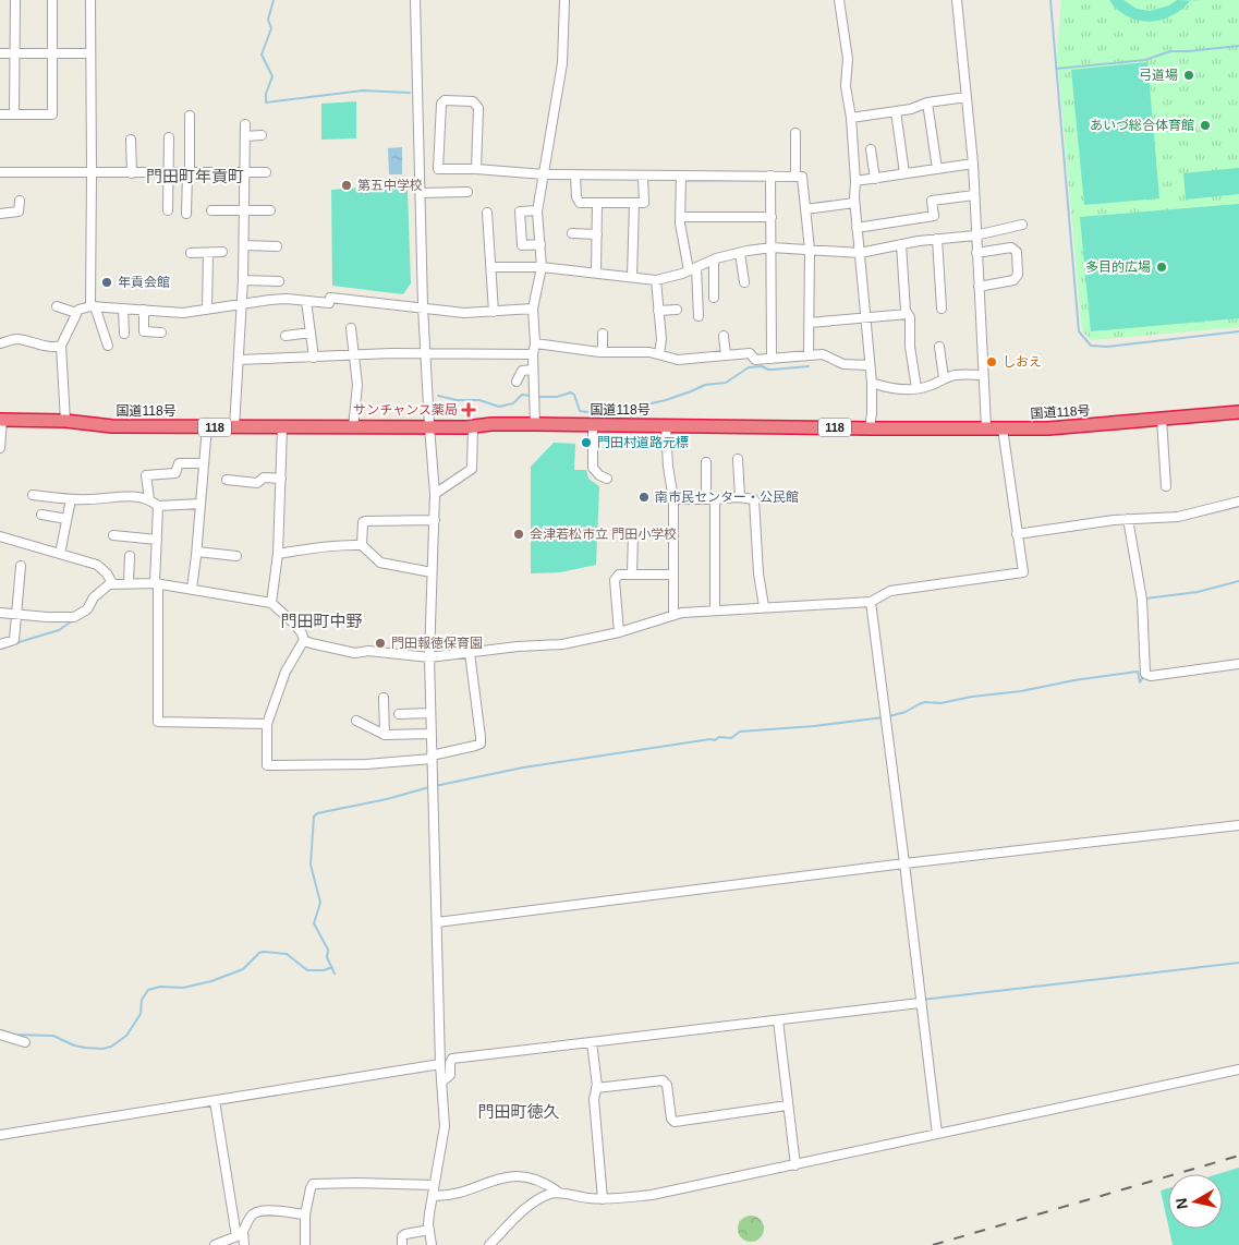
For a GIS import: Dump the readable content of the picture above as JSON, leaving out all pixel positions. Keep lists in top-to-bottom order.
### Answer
{
  "streets": {
    "highway": ["国道118号", "118"]
  },
  "districts": ["門田町年貢町", "門田町中野", "門田町徳久"],
  "places": {
    "other": [
      "弓道場",
      "あいづ総合体育館",
      "第五中学校",
      "多目的広場",
      "年貢会館",
      "しおえ",
      "門田村道路元標",
      "南市民センター・公民館",
      "会津若松市立 門田小学校",
      "門田報徳保育園"
    ],
    "health": ["サンチャンス薬局"]
  },
  "north": "left"
}
